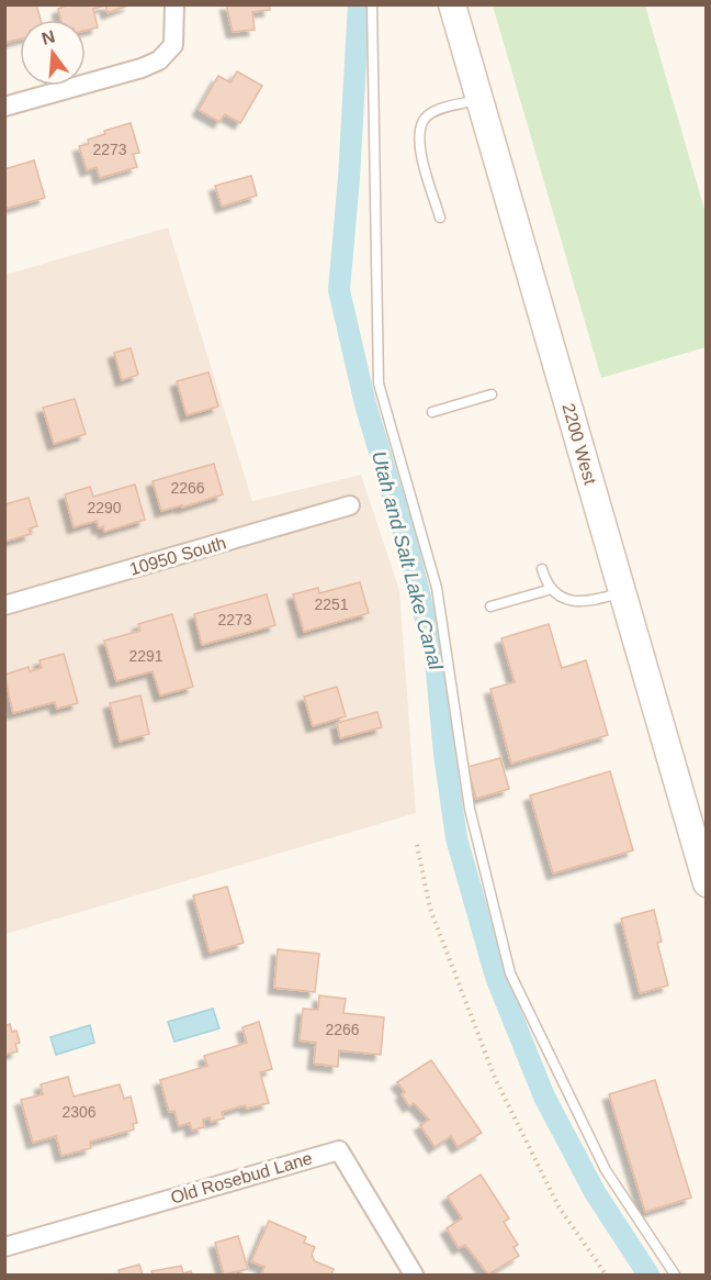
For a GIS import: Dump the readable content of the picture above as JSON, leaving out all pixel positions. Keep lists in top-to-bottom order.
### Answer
{
  "streets": {
    "street": ["2200 West", "10950 South", "Old Rosebud Lane"]
  },
  "water": ["Utah and Salt Lake Canal"],
  "house_numbers": [
    "2273",
    "2266",
    "2290",
    "2251",
    "2273",
    "2291",
    "2266",
    "2306"
  ],
  "north": "top"
}
